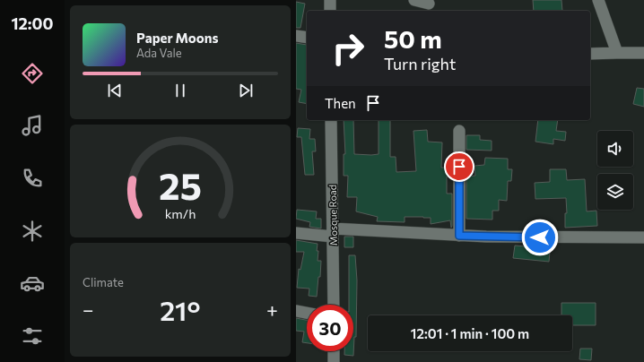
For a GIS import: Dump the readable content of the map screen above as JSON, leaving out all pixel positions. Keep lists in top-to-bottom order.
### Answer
{
  "streets": {
    "street": ["Mosque Road"]
  },
  "page": {
    "tabs": "12:00",
    "turn": ["50 m", "Turn right"],
    "song": ["Paper Moons", "Ada Vale"],
    "then": "Then",
    "tile": "Climate",
    "heat": ["−", "21°", "+"],
    "limit": "30",
    "trip": "12:01 · 1 min · 100 m",
    "gauge": ["25", "km/h"]
  }
}
